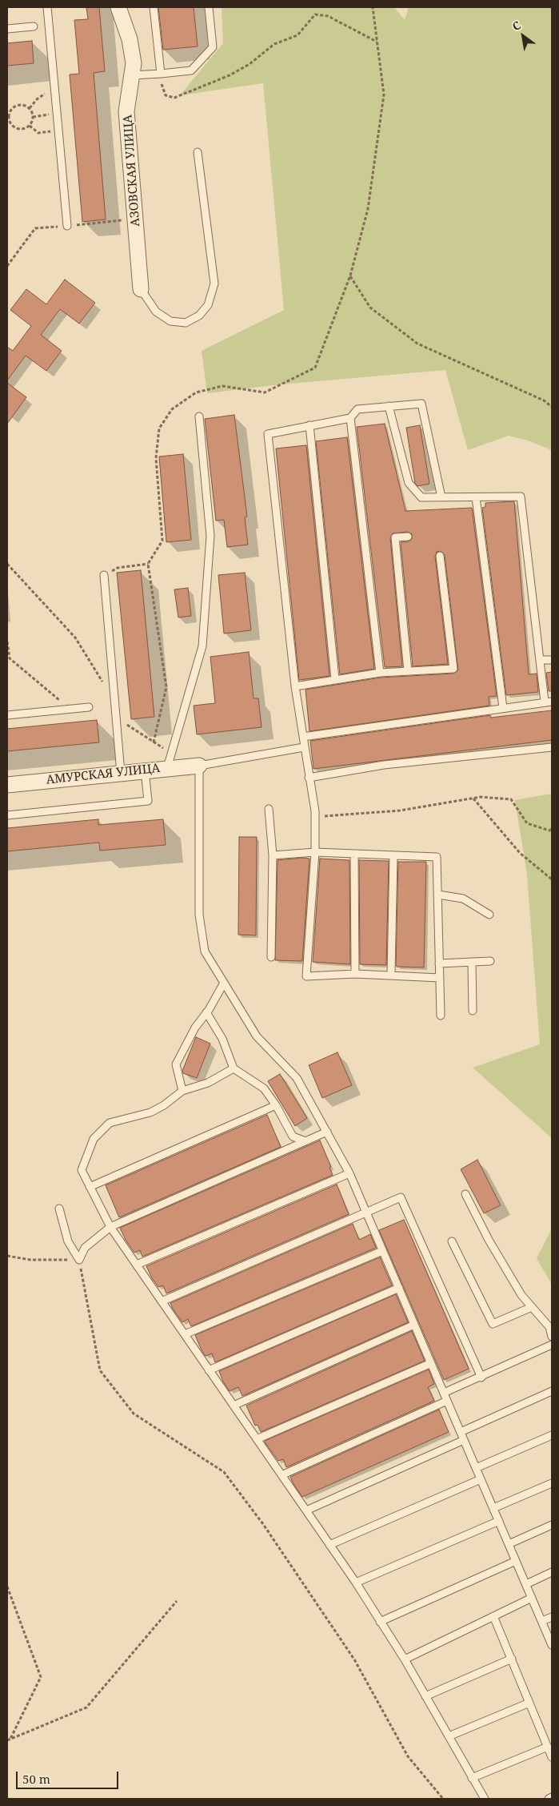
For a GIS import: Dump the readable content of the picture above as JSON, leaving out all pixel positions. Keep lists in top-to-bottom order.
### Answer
{
  "streets": {
    "street": ["АЗОВСКАЯ УЛИЦА", "АМУРСКАЯ УЛИЦА"]
  },
  "scale_bar": "50 m",
  "north": "top left"
}
